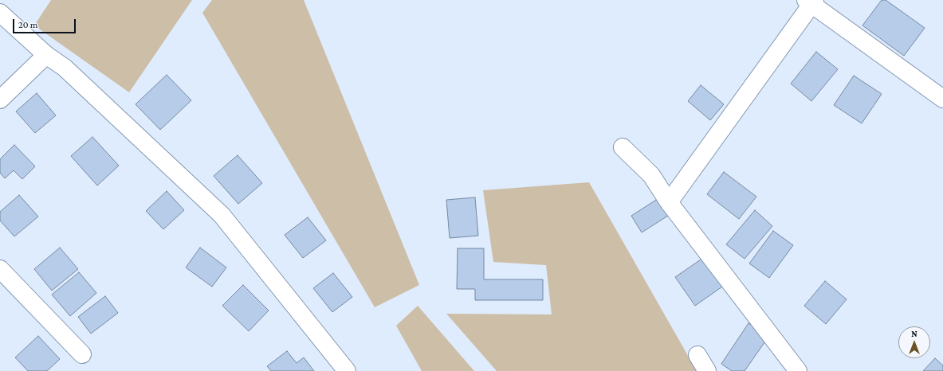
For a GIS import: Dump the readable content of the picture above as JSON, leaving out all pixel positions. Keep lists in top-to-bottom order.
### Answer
{
  "scale_bar": "20 m",
  "north": "top"
}
